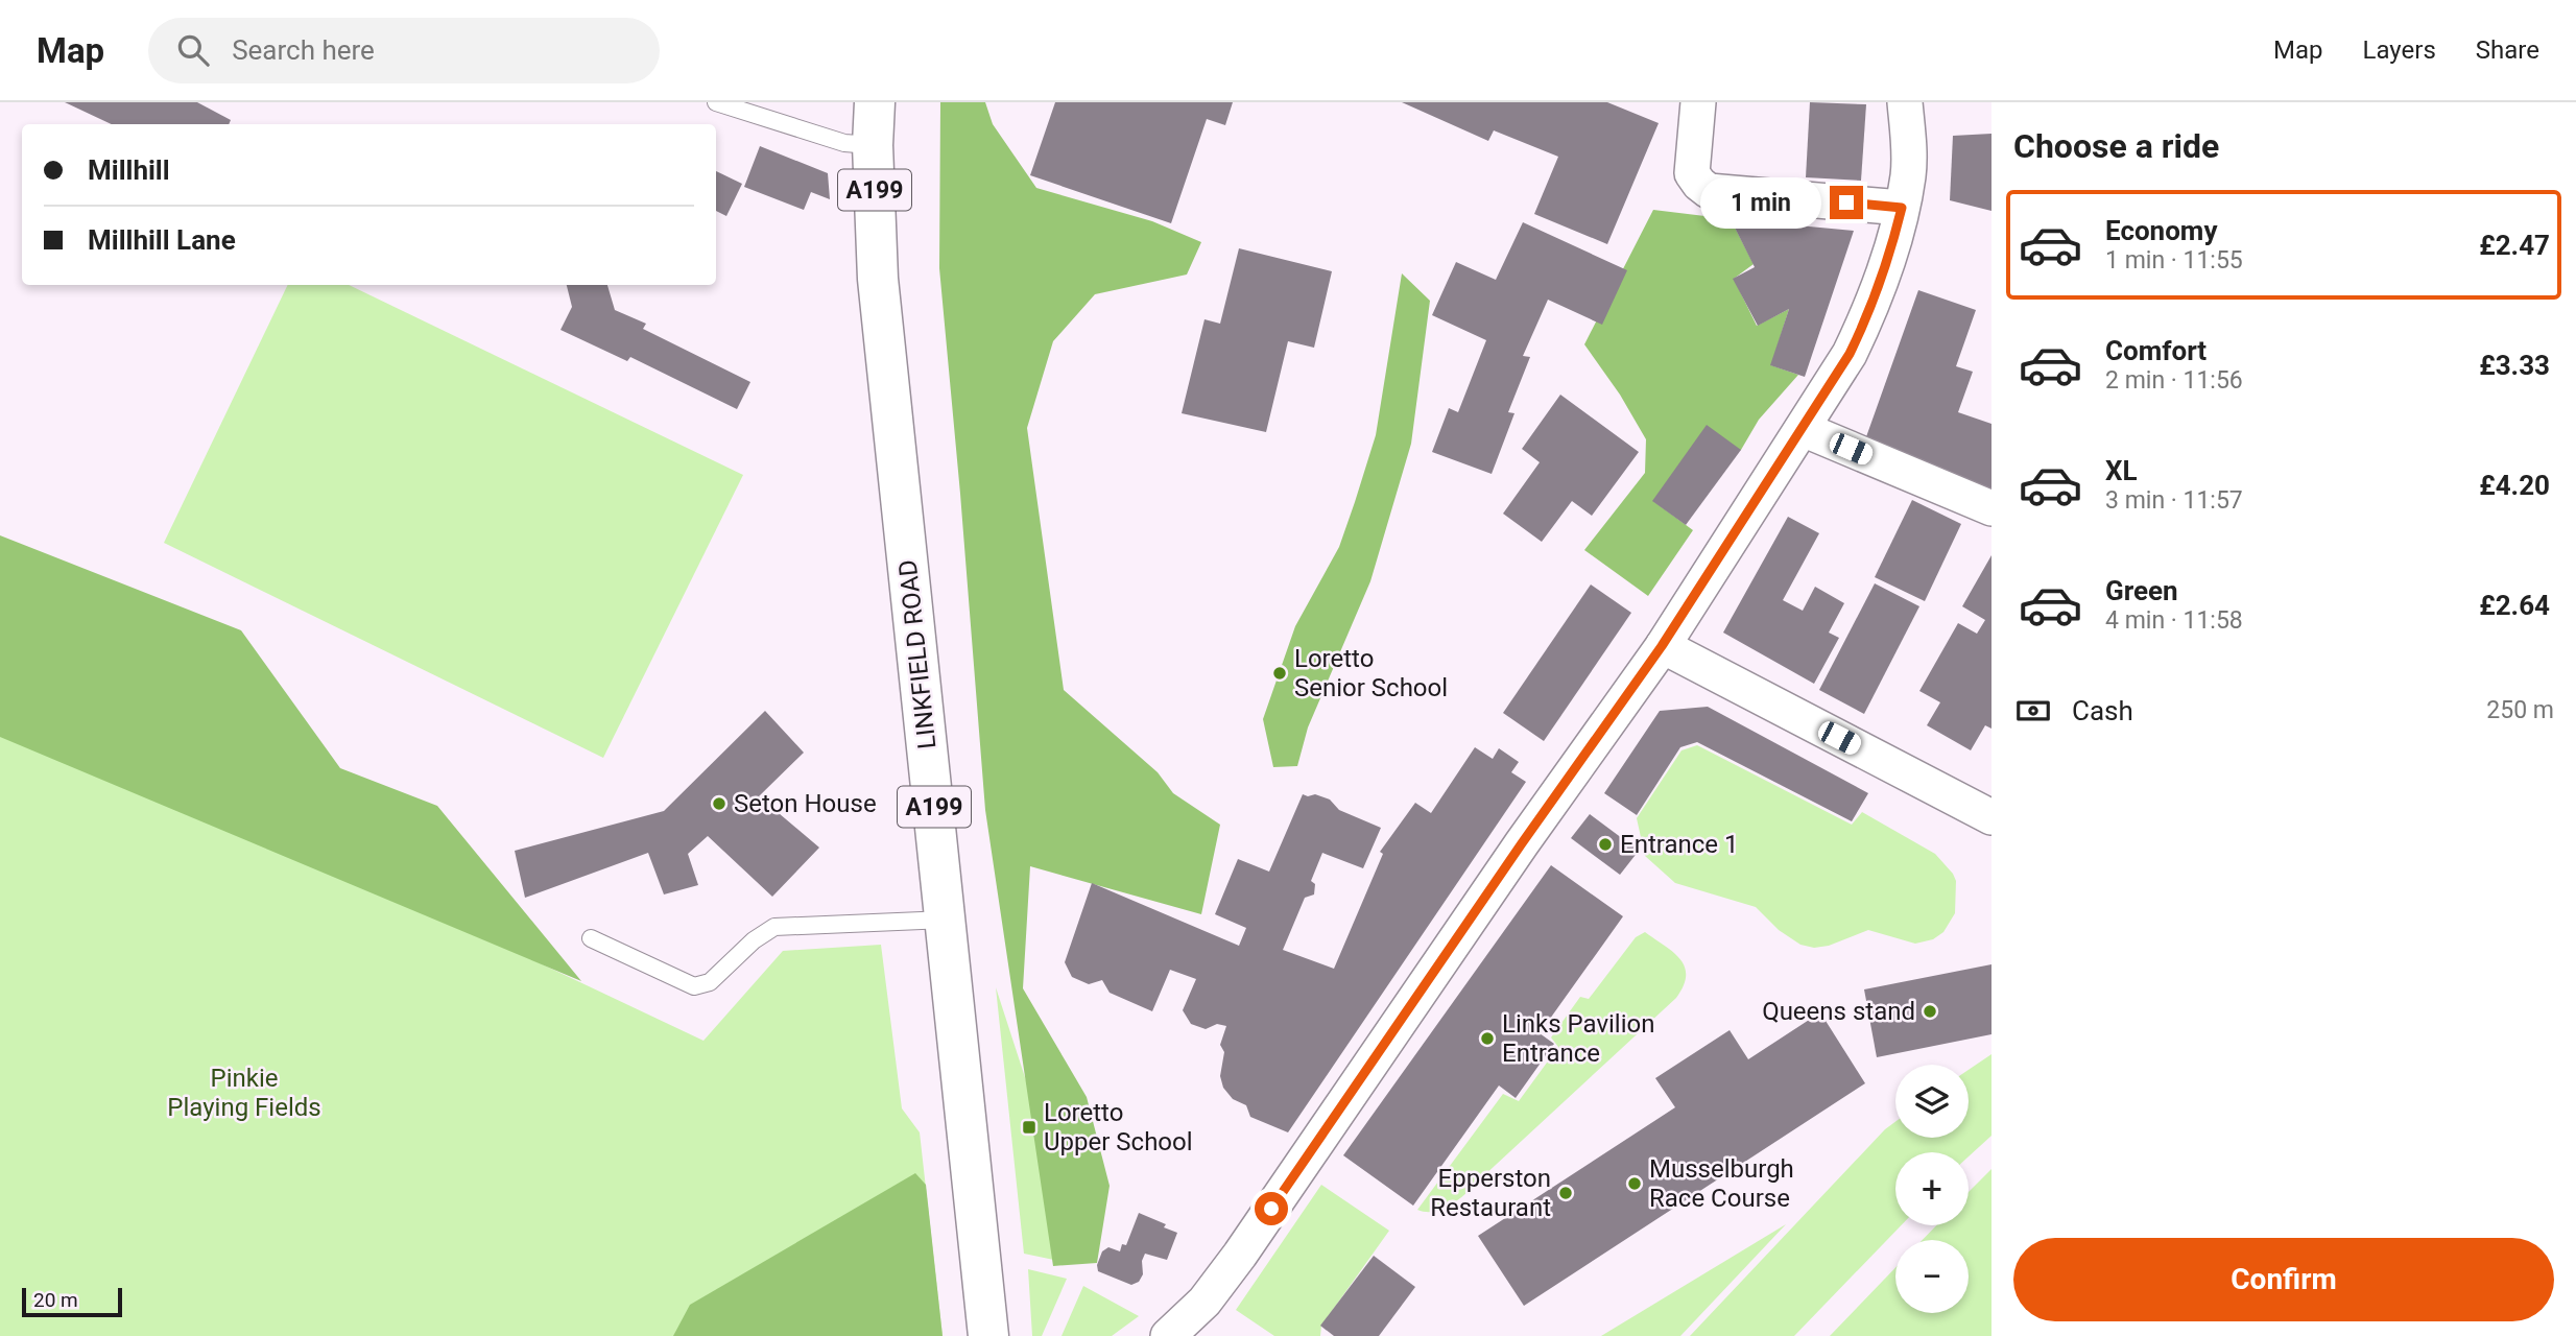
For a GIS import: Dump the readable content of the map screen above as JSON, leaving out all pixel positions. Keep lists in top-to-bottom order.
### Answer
{
  "streets": {
    "main road": ["A199", "LINKFIELD ROAD"]
  },
  "parks": ["Pinkie Playing Fields"],
  "places": {
    "other": [
      "Loretto Senior School",
      "Seton House",
      "Entrance 1",
      "Queens stand",
      "Links Pavilion Entrance",
      "Musselburgh Race Course",
      "Epperston Restaurant"
    ],
    "transit": ["Loretto Upper School"]
  },
  "scale_bar": "20 m",
  "page": {
    "header": "Map",
    "search": "Search here",
    "nav": ["Map", "Layers", "Share"],
    "heading": "Choose a ride",
    "banner": ["Millhill", "Millhill Lane"],
    "bubble": "1 min",
    "list": [
      {
        "name": "Economy",
        "note": "1 min · 11:55",
        "value": "£2.47"
      },
      {
        "name": "Comfort",
        "note": "2 min · 11:56",
        "value": "£3.33"
      },
      {
        "name": "XL",
        "note": "3 min · 11:57",
        "value": "£4.20"
      },
      {
        "name": "Green",
        "note": "4 min · 11:58",
        "value": "£2.64"
      }
    ],
    "pay": ["Cash", "250 m"],
    "map_buttons": ["+", "−"],
    "buttons": "Confirm",
    "scale": "20 m"
  }
}
